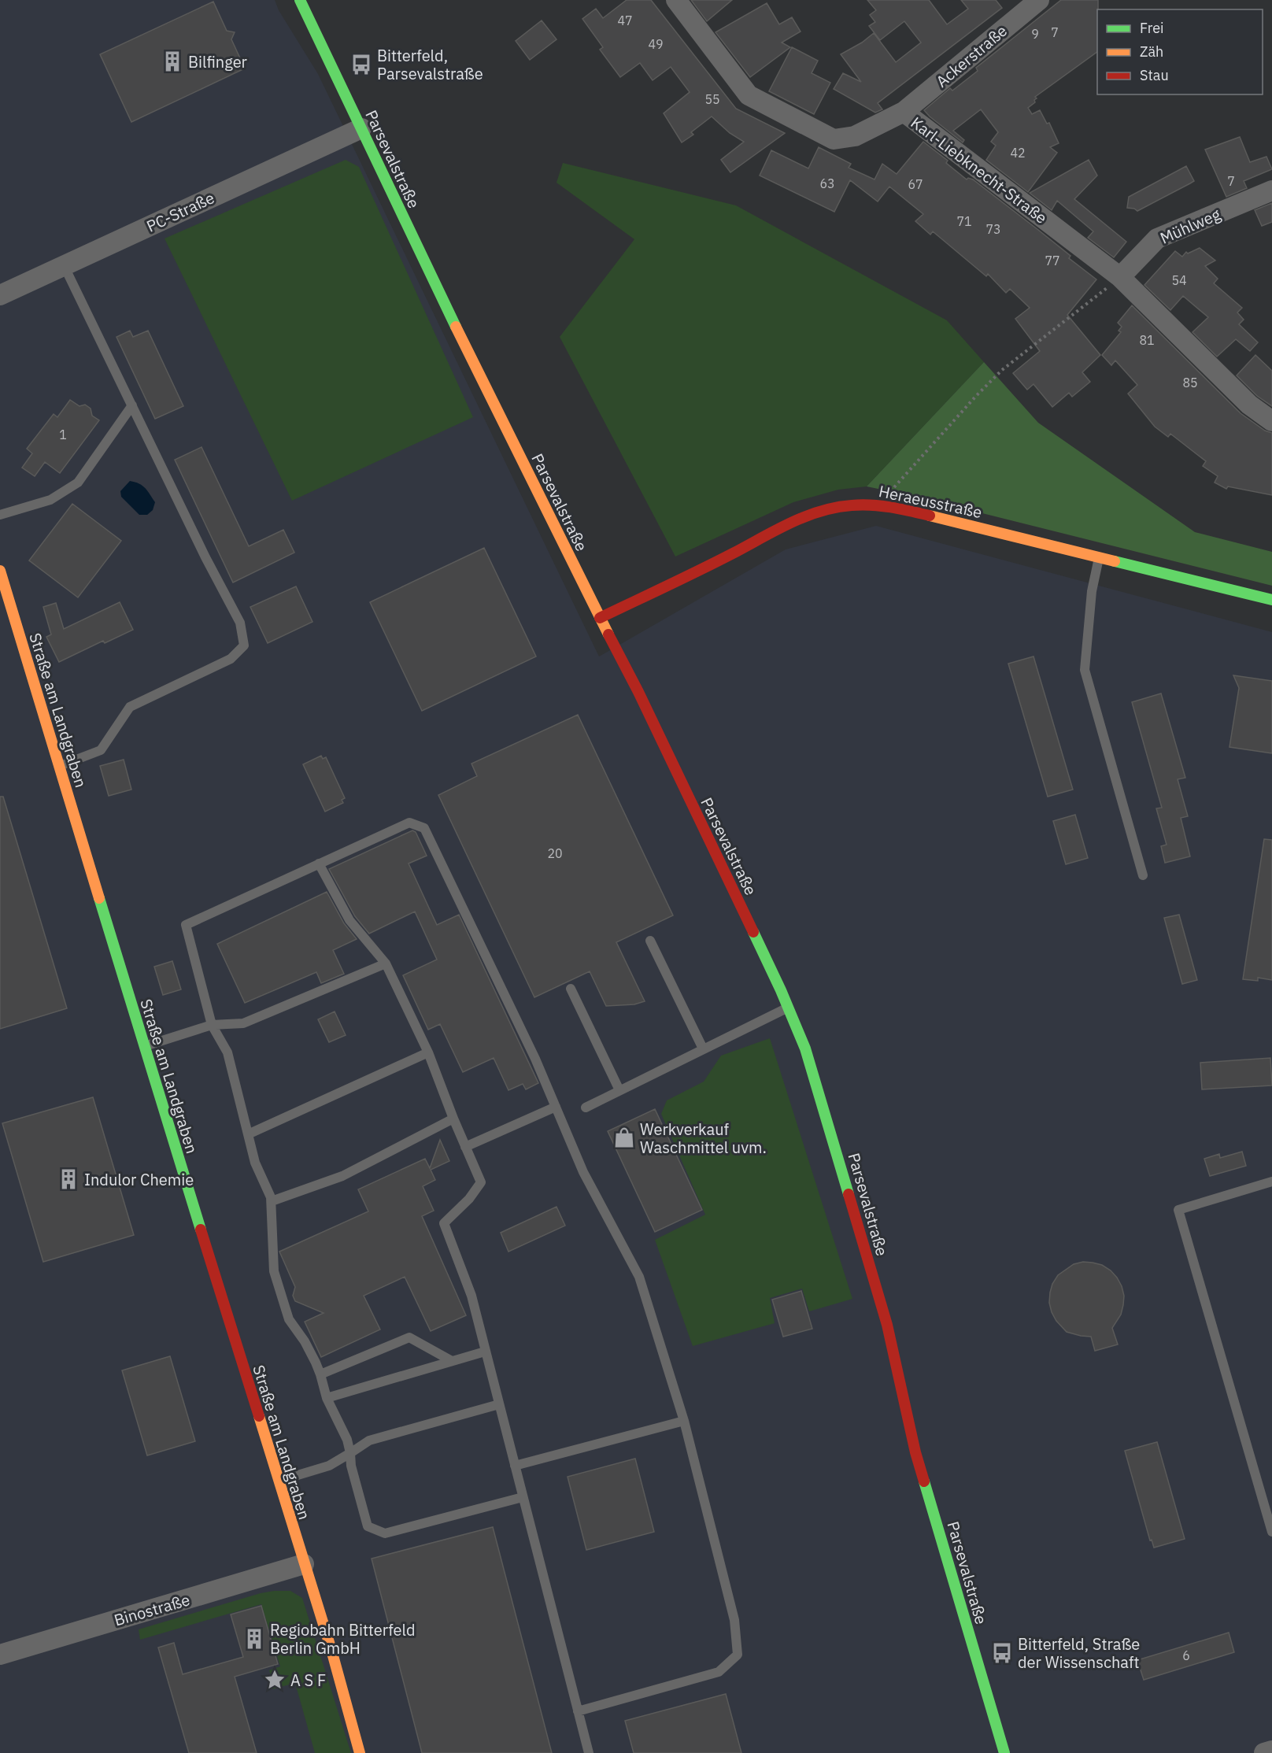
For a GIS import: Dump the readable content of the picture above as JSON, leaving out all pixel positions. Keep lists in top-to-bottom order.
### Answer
{
  "streets": {
    "street": [
      "Ackerstraße",
      "Parsevalstraße",
      "Karl-Liebknecht-Straße",
      "PC-Straße",
      "Mühlweg",
      "Heraeusstraße",
      "Straße am Landgraben",
      "Binostraße"
    ]
  },
  "crossings": [
    ["Ackerstraße", "Karl-Liebknecht-Straße"],
    ["Parsevalstraße", "PC-Straße"],
    ["Parsevalstraße", "Heraeusstraße"],
    ["Karl-Liebknecht-Straße", "Mühlweg"],
    ["Straße am Landgraben", "Binostraße"]
  ],
  "places": {
    "building": ["Bilfinger", "Indulor Chemie", "Regiobahn Bitterfeld Berlin GmbH"],
    "bus stop": ["Bitterfeld, Parsevalstraße", "Bitterfeld, Straße der Wissenschaft"],
    "shop": ["Werkverkauf Waschmittel uvm."],
    "place": ["A S F"]
  },
  "house_numbers": [
    "47",
    "7",
    "9",
    "49",
    "55",
    "42",
    "7",
    "63",
    "67",
    "71",
    "73",
    "77",
    "54",
    "81",
    "85",
    "1",
    "20",
    "6"
  ],
  "legend": ["Frei", "Zäh", "Stau"]
}
